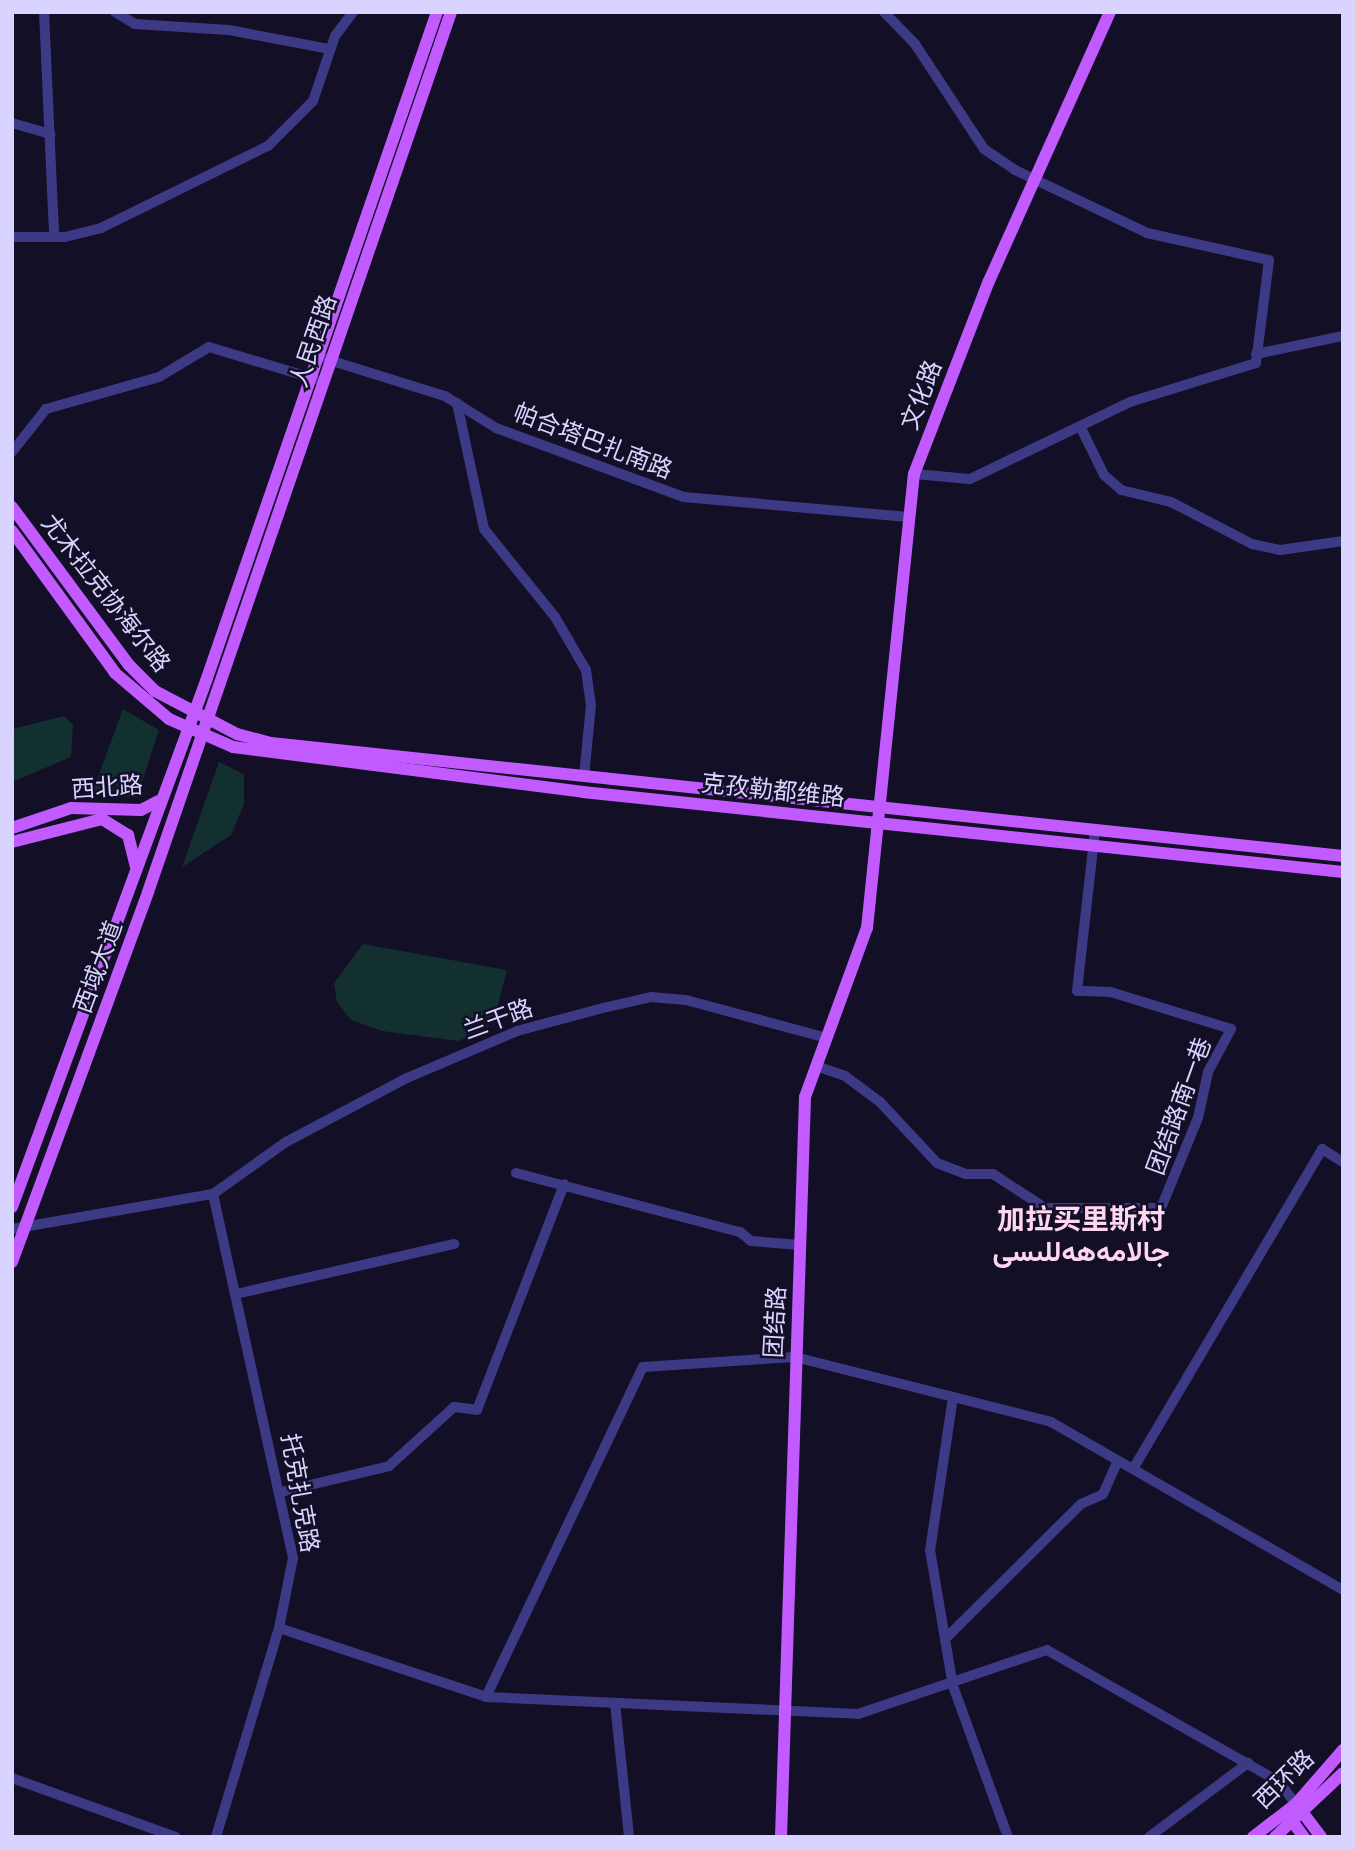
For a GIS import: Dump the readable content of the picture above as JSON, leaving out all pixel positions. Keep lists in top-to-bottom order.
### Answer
{
  "streets": {
    "main road": [
      "人民西路",
      "文化路",
      "尤木拉克协海尔路",
      "西北路",
      "克孜勒都维路",
      "西域大道",
      "团结路",
      "西环路"
    ],
    "street": [
      "帕合塔巴扎南路",
      "兰干路",
      "团结路南一巷",
      "托克扎克路"
    ]
  },
  "crossings": [
    ["人民西路", "帕合塔巴扎南路"],
    ["人民西路", "西域大道"],
    ["文化路", "帕合塔巴扎南路"],
    ["文化路", "克孜勒都维路"],
    ["文化路", "团结路"],
    ["尤木拉克协海尔路", "克孜勒都维路"],
    ["尤木拉克协海尔路", "西域大道"],
    ["西北路", "西域大道"],
    ["克孜勒都维路", "西域大道"],
    ["克孜勒都维路", "团结路南一巷"],
    ["克孜勒都维路", "团结路"],
    ["兰干路", "团结路"],
    ["兰干路", "托克扎克路"],
    ["团结路南一巷", "团结路"]
  ],
  "districts": ["加拉买里斯村 جالامەھەللىسى"]
}
